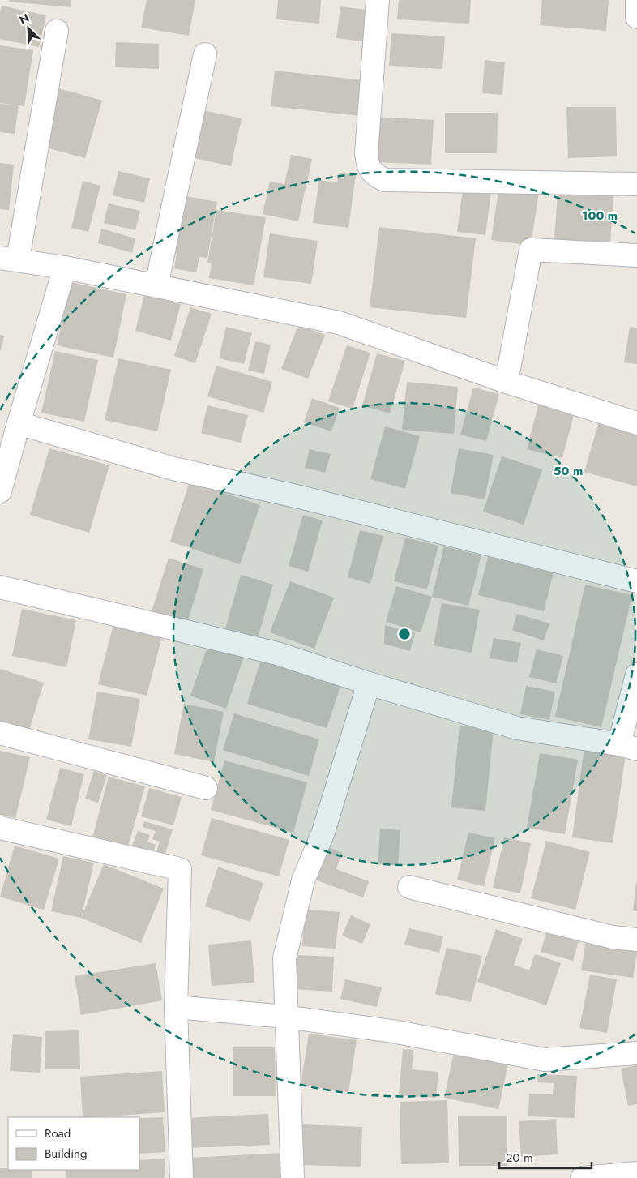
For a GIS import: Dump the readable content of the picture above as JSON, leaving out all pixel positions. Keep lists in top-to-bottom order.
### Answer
{
  "legend": ["Road", "Building"],
  "scale_bar": "20 m",
  "north": "top left",
  "rings": ["100 m", "50 m"]
}
